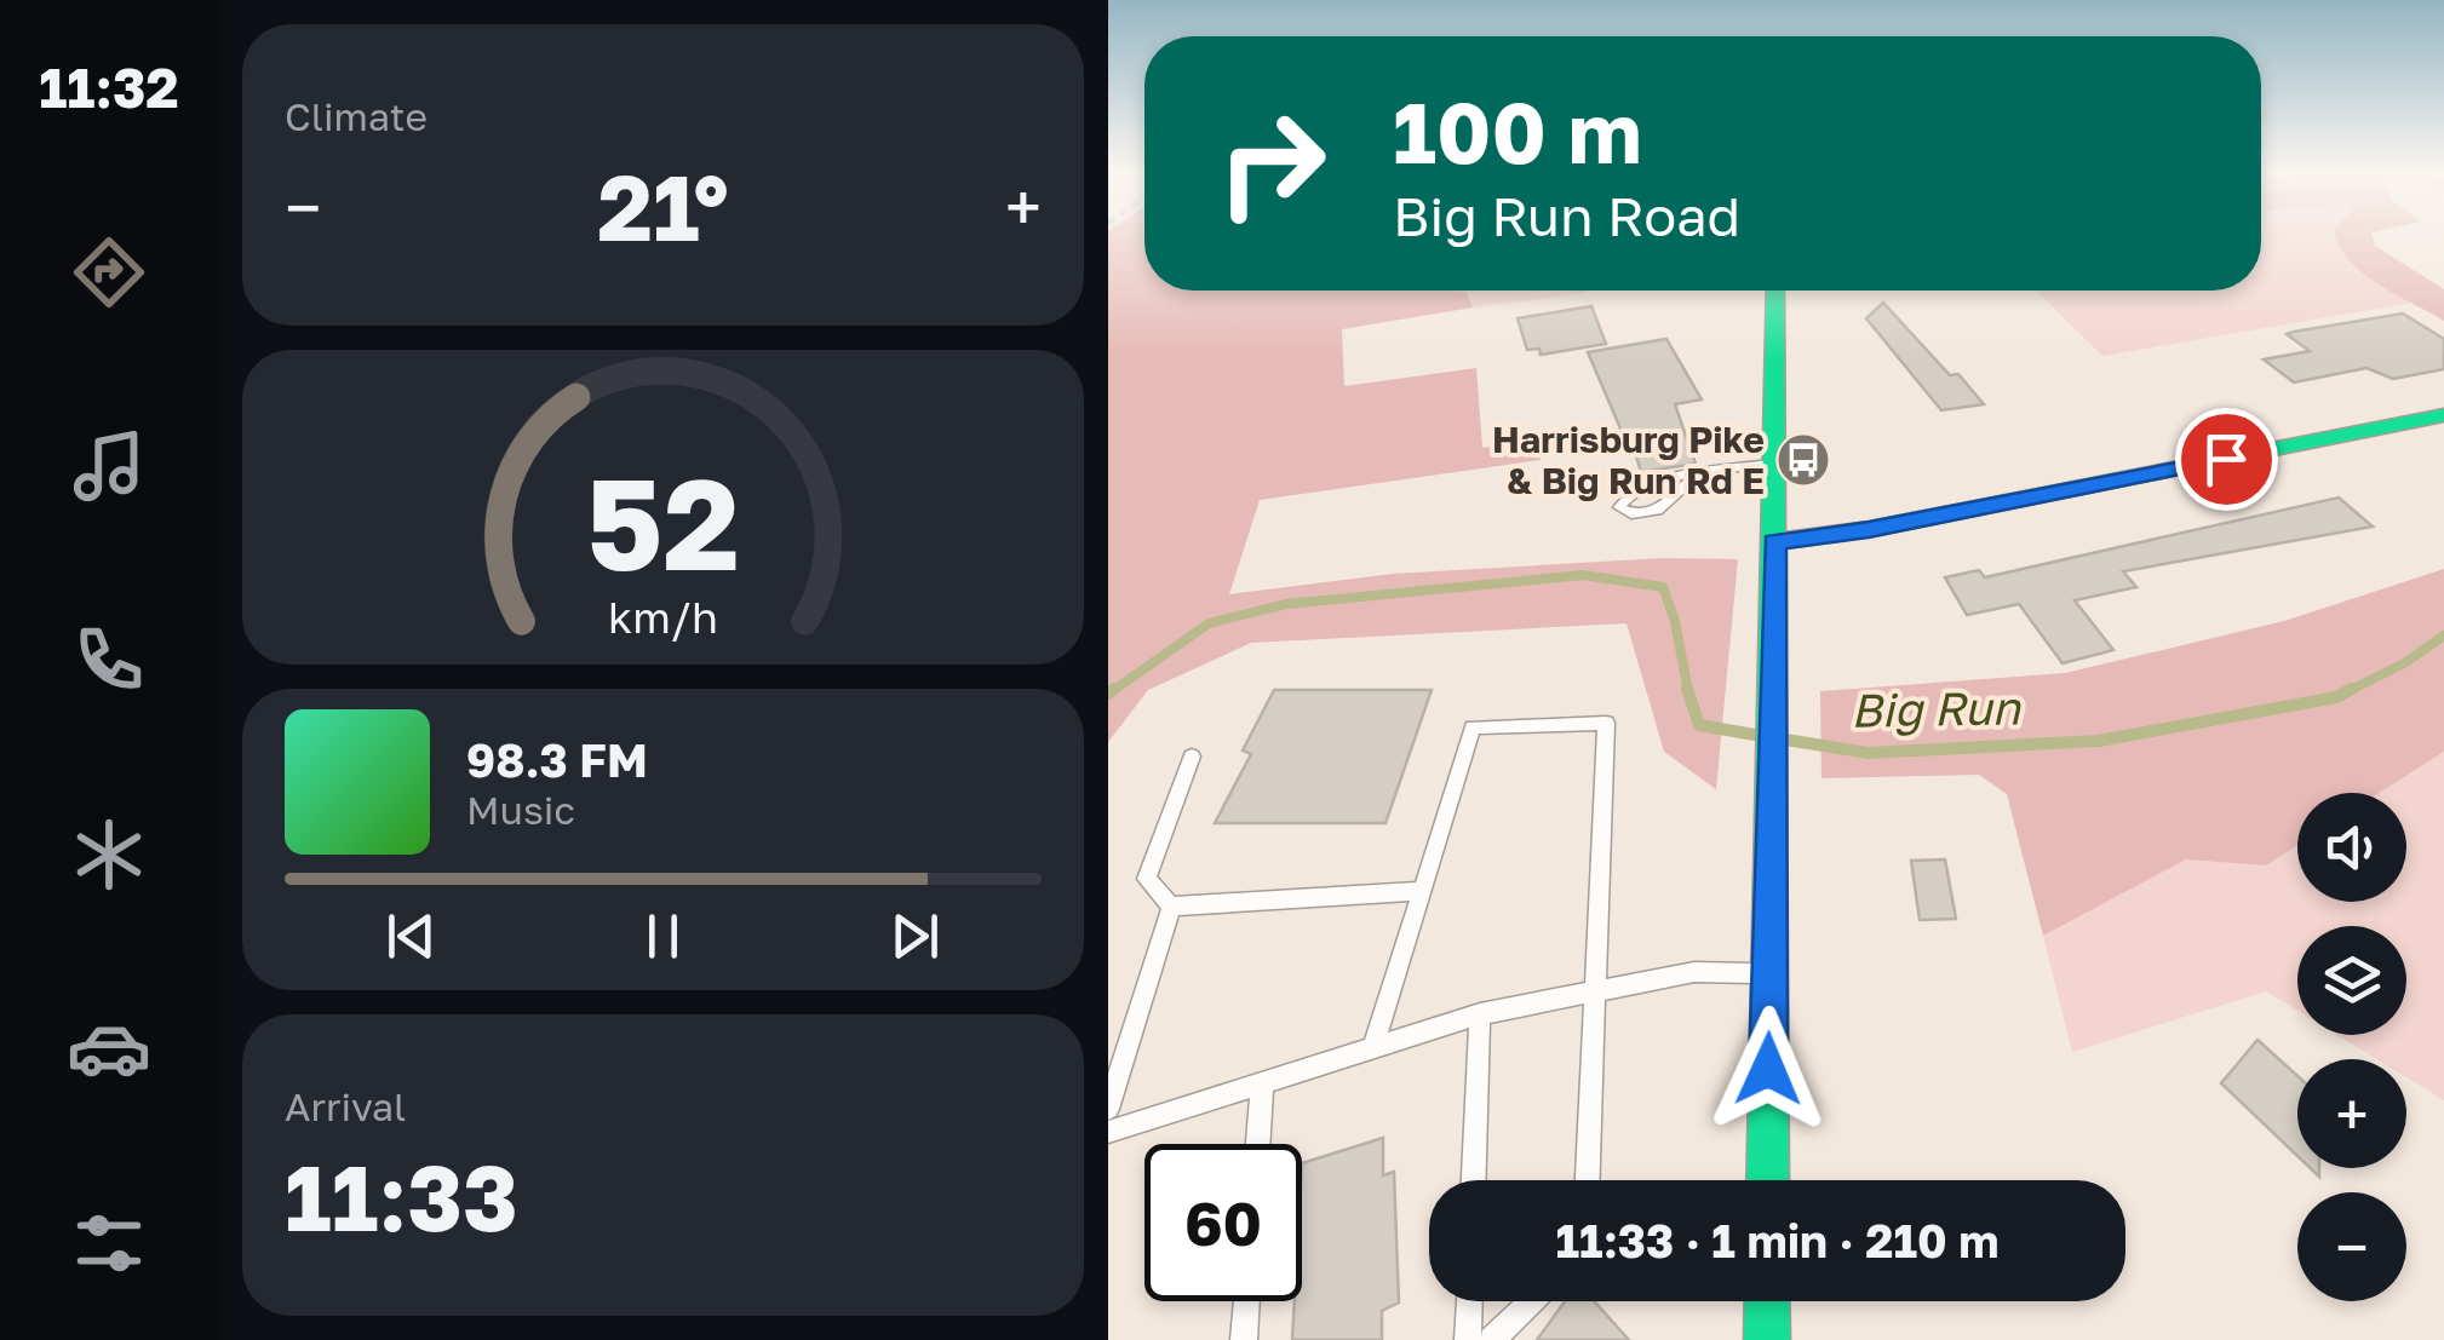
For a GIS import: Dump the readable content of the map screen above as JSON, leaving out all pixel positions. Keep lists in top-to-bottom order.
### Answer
{
  "water": ["Big Run"],
  "places": {
    "bus stop": ["Harrisburg Pike & Big Run Rd E"]
  },
  "page": {
    "tabs": "11:32",
    "tile": [
      "Climate",
      ["Arrival", "11:33"]
    ],
    "turn": ["100 m", "Big Run Road"],
    "heat": ["−", "21°", "+"],
    "song": ["98.3 FM", "Music"],
    "map_buttons": ["+", "−"],
    "limit": "60",
    "trip": "11:33 · 1 min · 210 m",
    "gauge": ["52", "km/h"]
  }
}
